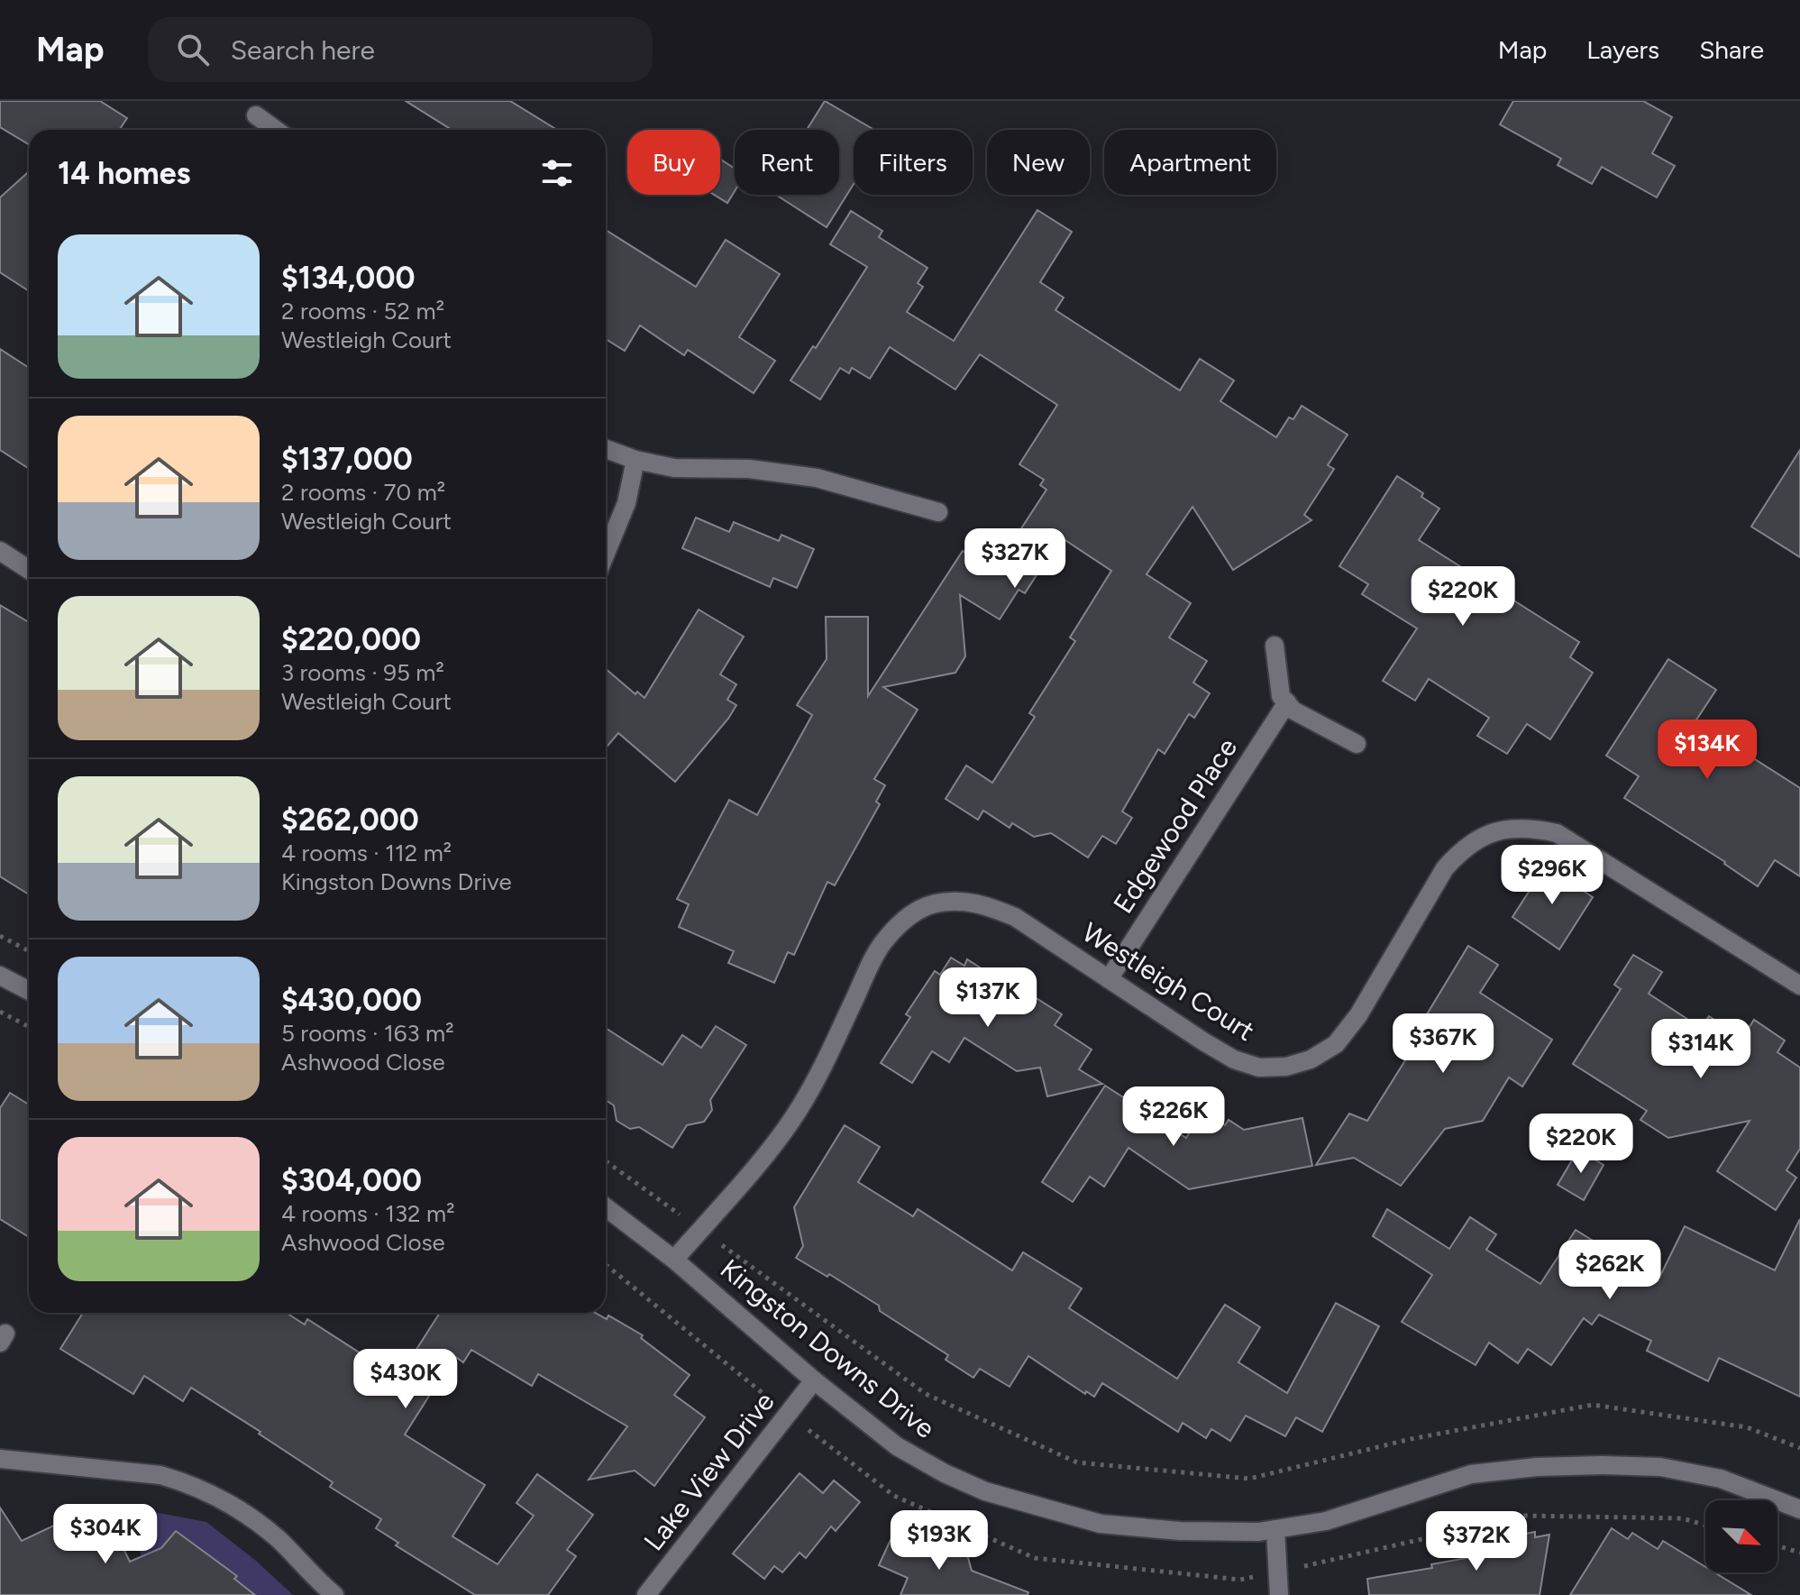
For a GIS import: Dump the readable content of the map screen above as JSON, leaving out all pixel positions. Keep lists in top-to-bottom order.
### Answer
{
  "streets": {
    "street": [
      "Edgewood Place",
      "Westleigh Court",
      "Kingston Downs Drive",
      "Lake View Drive"
    ]
  },
  "crossings": [
    ["Edgewood Place", "Westleigh Court"],
    ["Westleigh Court", "Kingston Downs Drive"],
    ["Kingston Downs Drive", "Lake View Drive"]
  ],
  "north": "bottom right",
  "page": {
    "header": "Map",
    "search": "Search here",
    "nav": ["Map", "Layers", "Share"],
    "chip": [
      "Buy",
      "Rent",
      "Filters",
      "New",
      "Apartment"
    ],
    "heading": "14 homes",
    "list": [
      {
        "name": "$134,000",
        "note": "2 rooms · 52 m² · Westleigh Court"
      },
      {
        "name": "$137,000",
        "note": "2 rooms · 70 m² · Westleigh Court"
      },
      {
        "name": "$220,000",
        "note": "3 rooms · 95 m² · Westleigh Court"
      },
      {
        "name": "$262,000",
        "note": "4 rooms · 112 m² · Kingston Downs Drive"
      },
      {
        "name": "$430,000",
        "note": "5 rooms · 163 m² · Ashwood Close"
      },
      {
        "name": "$304,000",
        "note": "4 rooms · 132 m² · Ashwood Close"
      }
    ],
    "price": [
      "$327K",
      "$220K",
      "$134K",
      "$296K",
      "$137K",
      "$367K",
      "$314K",
      "$226K",
      "$220K",
      "$262K",
      "$430K",
      "$304K",
      "$193K",
      "$372K"
    ]
  }
}
